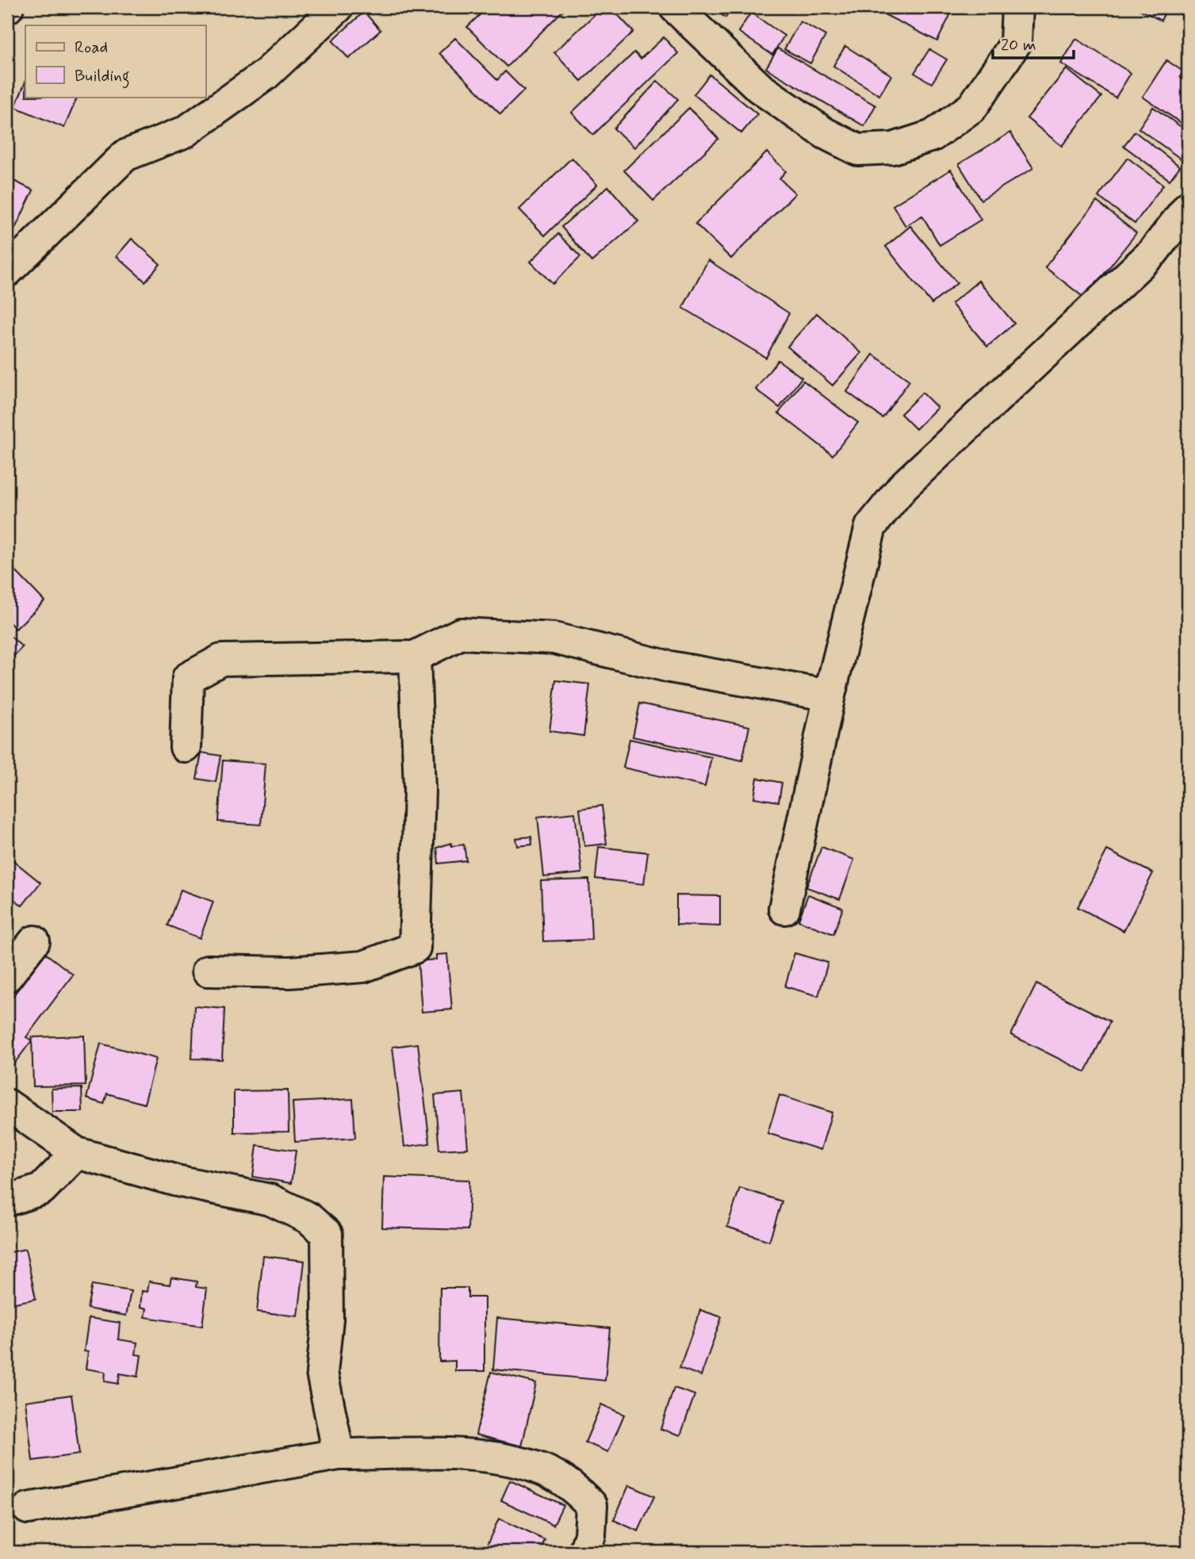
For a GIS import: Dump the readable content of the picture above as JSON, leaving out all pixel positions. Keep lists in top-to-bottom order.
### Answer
{
  "legend": ["Road", "Building"],
  "scale_bar": "20 m"
}
